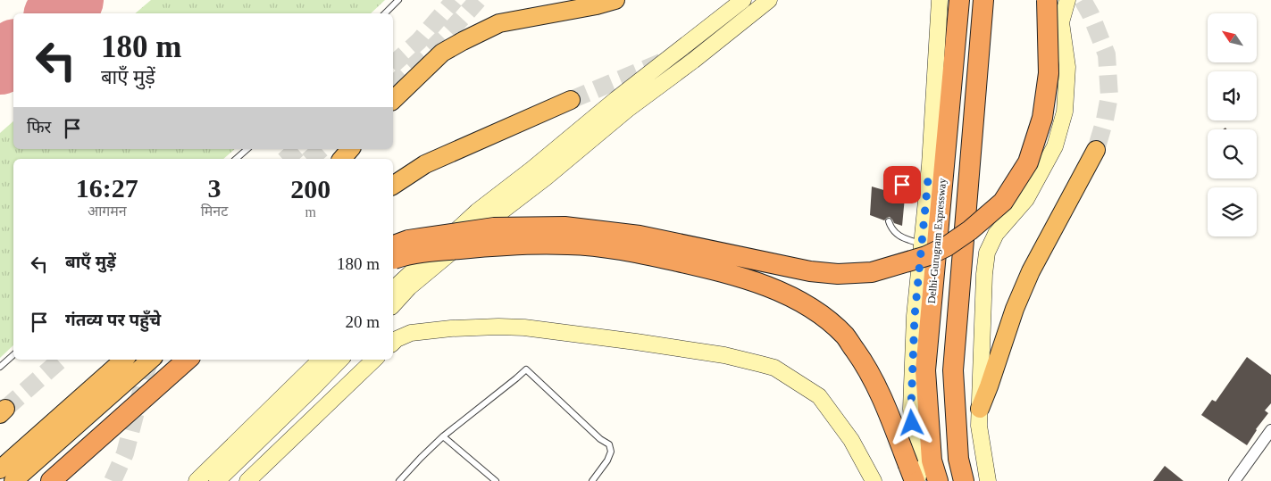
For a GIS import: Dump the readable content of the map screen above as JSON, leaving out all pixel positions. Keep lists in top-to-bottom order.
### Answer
{
  "streets": {
    "highway": ["Delhi-Gurugram Expressway"]
  },
  "north": "top left",
  "page": {
    "turn": ["180 m", "बाएँ मुड़ें"],
    "then": "फिर",
    "eta": [
      "16:27",
      "आगमन",
      "3",
      "मिनट",
      "200",
      "m"
    ],
    "list": [
      {
        "name": "बाएँ मुड़ें",
        "value": "180 m"
      },
      {
        "name": "गंतव्य पर पहुँचे",
        "value": "20 m"
      }
    ]
  }
}
